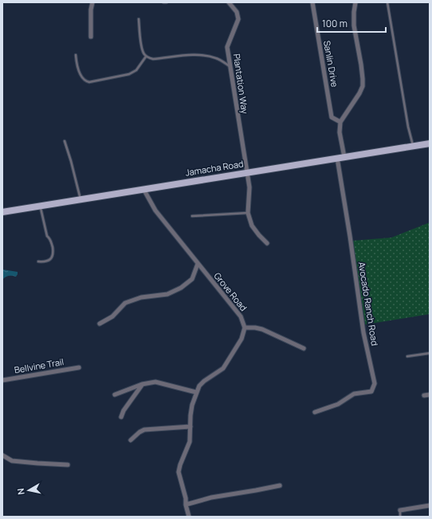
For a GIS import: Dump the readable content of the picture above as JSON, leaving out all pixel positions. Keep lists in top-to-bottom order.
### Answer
{
  "streets": {
    "main road": ["Jamacha Road"],
    "street": [
      "Sanlin Drive",
      "Plantation Way",
      "Grove Road",
      "Avocado Ranch Road",
      "Bellvine Trail"
    ]
  },
  "crossings": [
    ["Plantation Way", "Jamacha Road"],
    ["Jamacha Road", "Grove Road"],
    ["Jamacha Road", "Avocado Ranch Road"]
  ],
  "scale_bar": "100 m",
  "north": "left"
}
